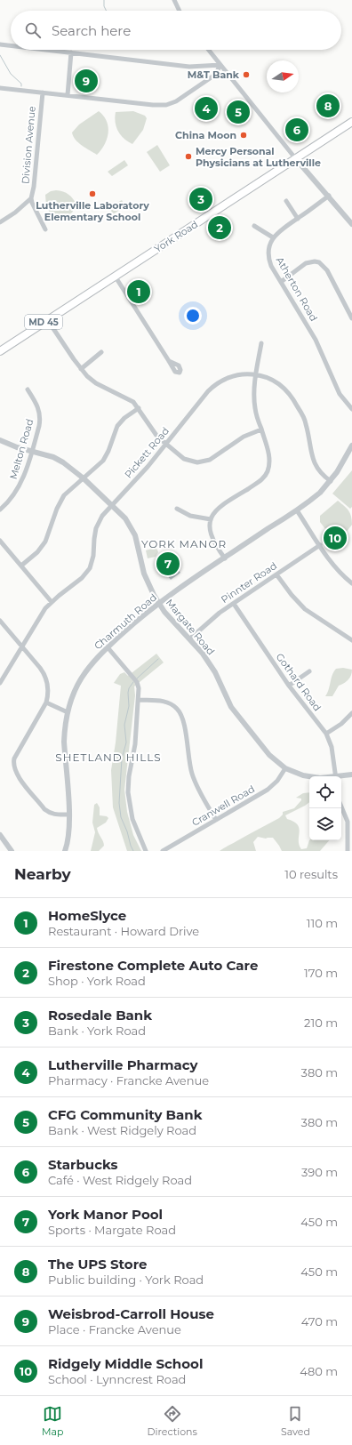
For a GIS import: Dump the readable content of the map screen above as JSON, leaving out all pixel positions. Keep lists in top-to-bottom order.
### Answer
{
  "streets": {
    "main road": ["York Road", "MD 45"],
    "street": [
      "Division Avenue",
      "Atherton Road",
      "Melton Road",
      "Pickett Road",
      "Pinnter Road",
      "Charmuth Road",
      "Margate Road",
      "Gothard Road",
      "Cranwell Road"
    ]
  },
  "crossings": [
    ["Melton Road", "Margate Road"],
    ["Pickett Road", "Charmuth Road"],
    ["Pickett Road", "Margate Road"],
    ["Pinnter Road", "Margate Road"],
    ["Pinnter Road", "Gothard Road"],
    ["Charmuth Road", "Margate Road"],
    ["Margate Road", "Cranwell Road"]
  ],
  "districts": ["YORK MANOR", "SHETLAND HILLS"],
  "places": [
    "M&T Bank",
    "China Moon",
    "Mercy Personal Physicians at Lutherville",
    "Lutherville Laboratory Elementary School"
  ],
  "north": "right",
  "page": {
    "search": "Search here",
    "pins": [
      "9",
      "8",
      "4",
      "5",
      "6",
      "3",
      "2",
      "1",
      "10",
      "7"
    ],
    "heading": ["Nearby", "10 results"],
    "list": [
      {
        "mark": "1",
        "name": "HomeSlyce",
        "note": "Restaurant · Howard Drive",
        "value": "110 m"
      },
      {
        "mark": "2",
        "name": "Firestone Complete Auto Care",
        "note": "Shop · York Road",
        "value": "170 m"
      },
      {
        "mark": "3",
        "name": "Rosedale Bank",
        "note": "Bank · York Road",
        "value": "210 m"
      },
      {
        "mark": "4",
        "name": "Lutherville Pharmacy",
        "note": "Pharmacy · Francke Avenue",
        "value": "380 m"
      },
      {
        "mark": "5",
        "name": "CFG Community Bank",
        "note": "Bank · West Ridgely Road",
        "value": "380 m"
      },
      {
        "mark": "6",
        "name": "Starbucks",
        "note": "Café · West Ridgely Road",
        "value": "390 m"
      },
      {
        "mark": "7",
        "name": "York Manor Pool",
        "note": "Sports · Margate Road",
        "value": "450 m"
      },
      {
        "mark": "8",
        "name": "The UPS Store",
        "note": "Public building · York Road",
        "value": "450 m"
      },
      {
        "mark": "9",
        "name": "Weisbrod-Carroll House",
        "note": "Place · Francke Avenue",
        "value": "470 m"
      },
      {
        "mark": "10",
        "name": "Ridgely Middle School",
        "note": "School · Lynncrest Road",
        "value": "480 m"
      }
    ],
    "nav": ["Map", "Directions", "Saved"]
  }
}
